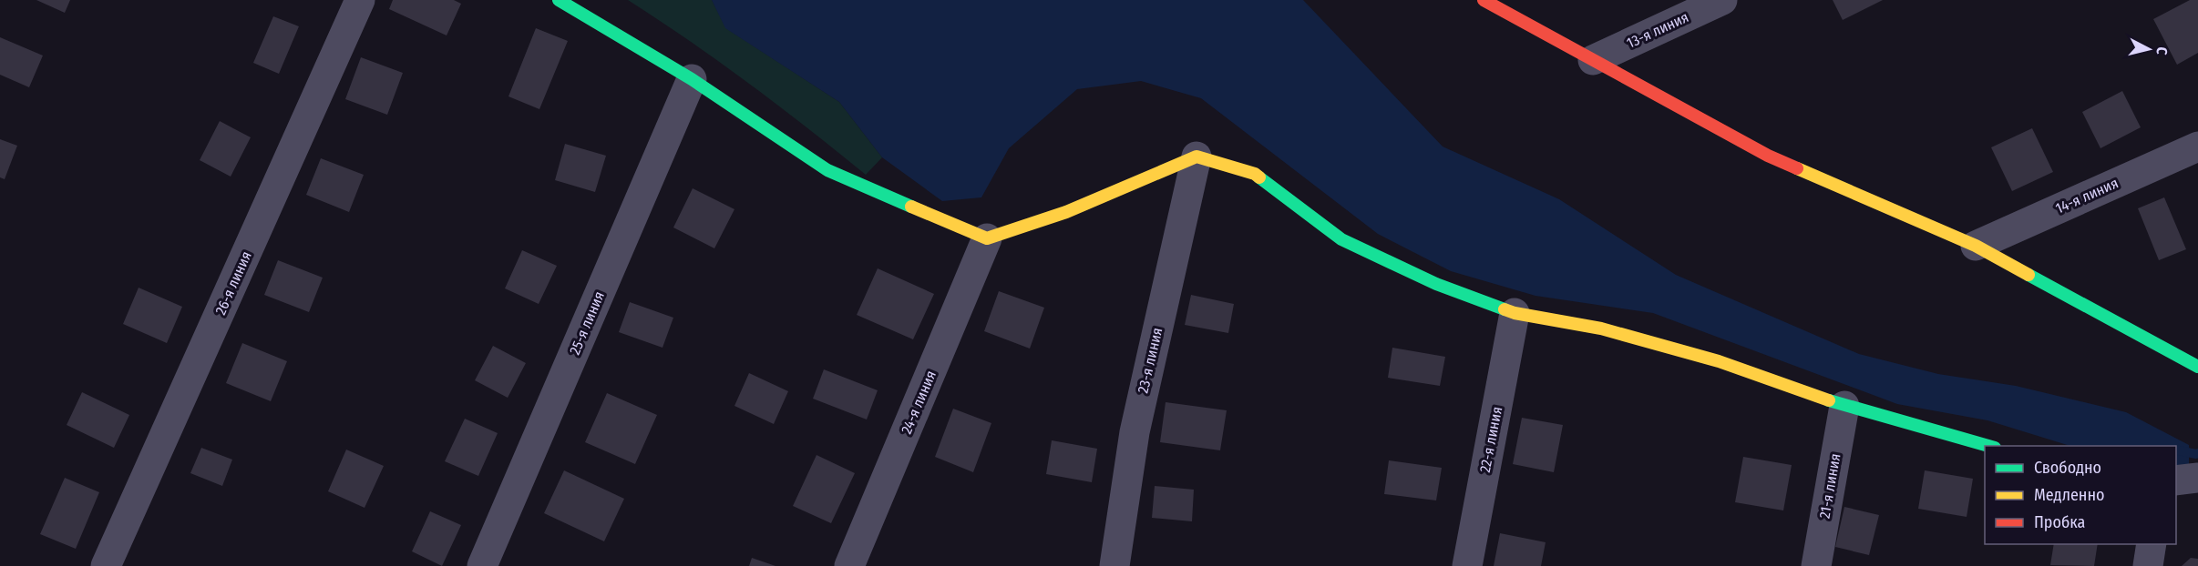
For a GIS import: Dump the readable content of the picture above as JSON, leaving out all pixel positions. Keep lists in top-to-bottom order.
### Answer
{
  "streets": {
    "street": [
      "13-я линия",
      "14-я линия",
      "26-я линия",
      "25-я линия",
      "23-я линия",
      "24-я линия",
      "22-я линия",
      "21-я линия"
    ]
  },
  "legend": ["Свободно", "Медленно", "Пробка"],
  "north": "right"
}
